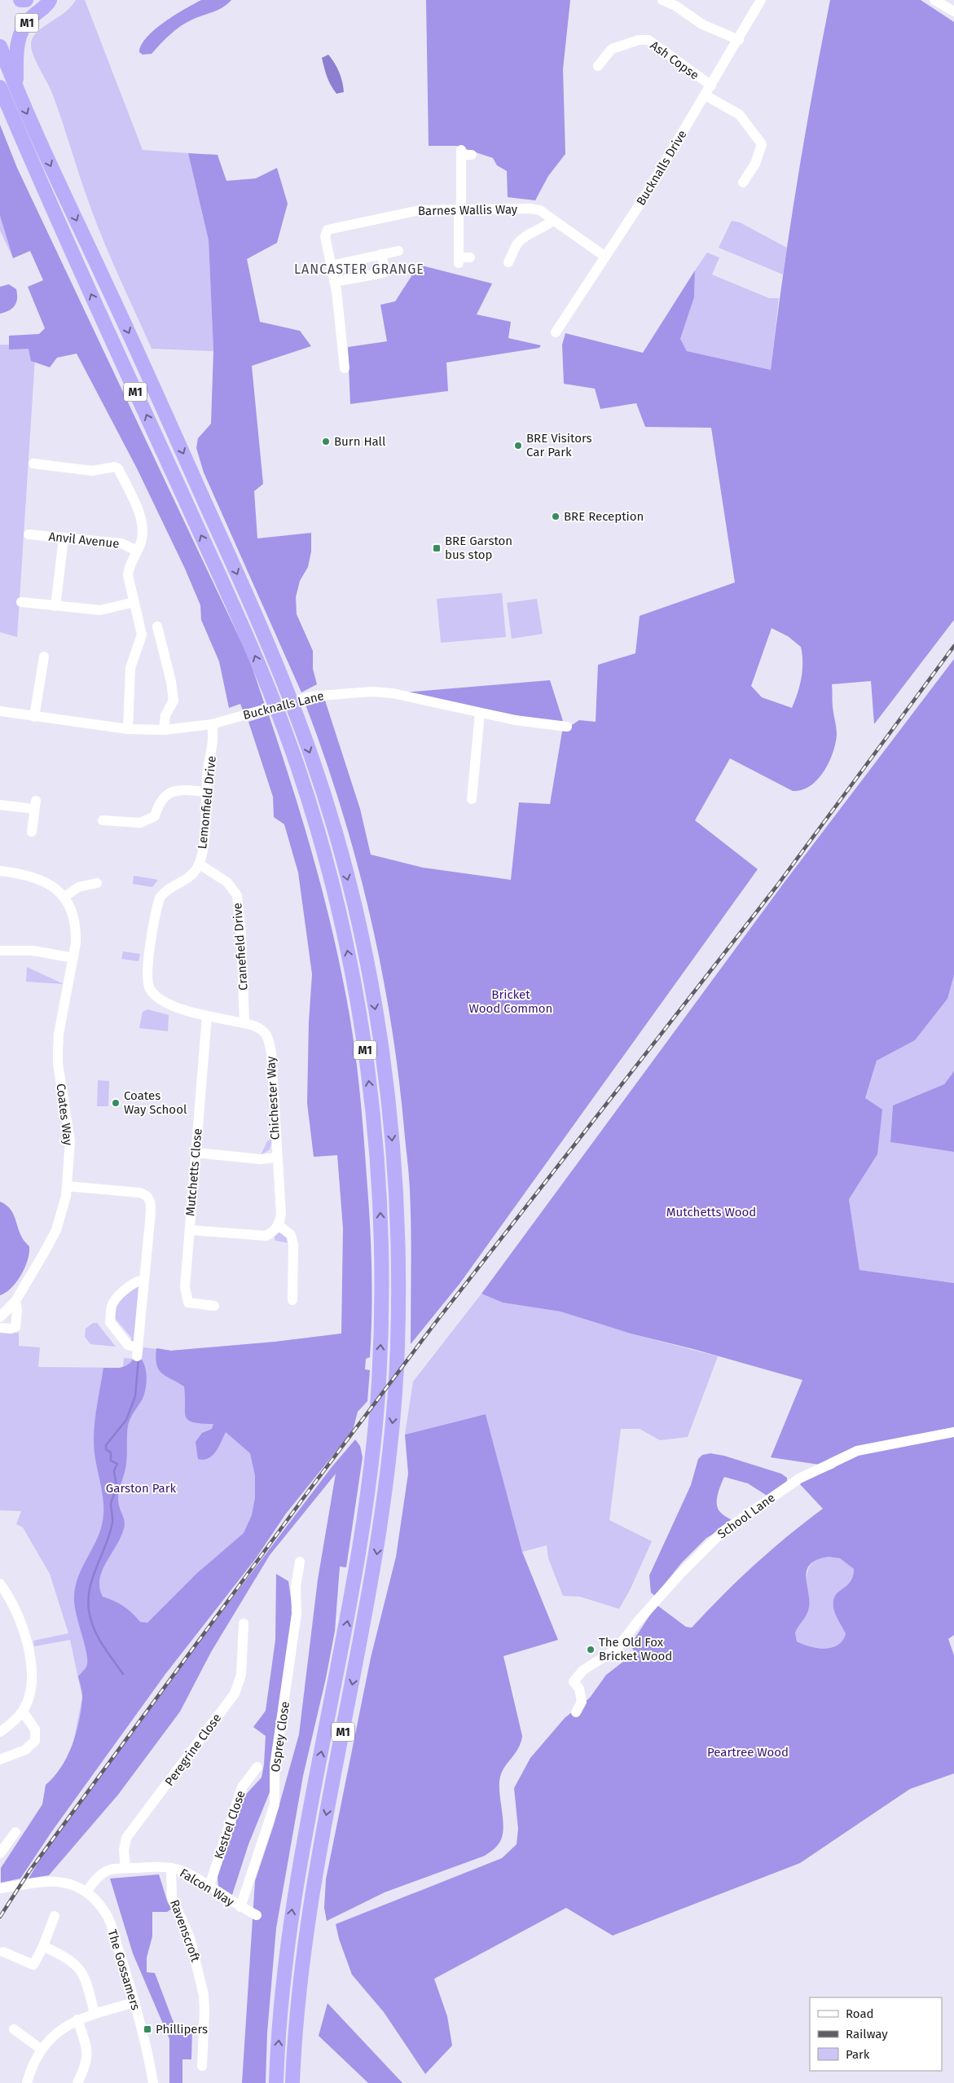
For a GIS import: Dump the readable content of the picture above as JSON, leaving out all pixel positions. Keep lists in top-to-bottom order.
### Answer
{
  "streets": {
    "highway": ["M1"],
    "street": [
      "Ash Copse",
      "Bucknalls Drive",
      "Barnes Wallis Way",
      "Anvil Avenue",
      "Bucknalls Lane",
      "Lemonfield Drive",
      "Cranefield Drive",
      "Chichester Way",
      "Coates Way",
      "Mutchetts Close",
      "School Lane",
      "Osprey Close",
      "Peregrine Close",
      "Kestrel Close",
      "Falcon Way",
      "Ravenscroft",
      "The Gossamers"
    ]
  },
  "crossings": [
    ["Ash Copse", "Bucknalls Drive"],
    ["Bucknalls Drive", "Barnes Wallis Way"],
    ["Bucknalls Lane", "Lemonfield Drive"],
    ["Lemonfield Drive", "Cranefield Drive"],
    ["Lemonfield Drive", "Chichester Way"],
    ["Lemonfield Drive", "Mutchetts Close"],
    ["Cranefield Drive", "Chichester Way"],
    ["Chichester Way", "Mutchetts Close"],
    ["Osprey Close", "Falcon Way"],
    ["Peregrine Close", "Falcon Way"],
    ["Kestrel Close", "Falcon Way"],
    ["Falcon Way", "Ravenscroft"],
    ["Falcon Way", "The Gossamers"]
  ],
  "districts": ["LANCASTER GRANGE"],
  "parks": [
    "Bricket Wood Common",
    "Mutchetts Wood",
    "Garston Park",
    "Peartree Wood"
  ],
  "places": {
    "other": [
      "Burn Hall",
      "BRE Visitors Car Park",
      "BRE Reception",
      "Coates Way School",
      "The Old Fox Bricket Wood"
    ],
    "transit": ["BRE Garston bus stop", "Phillipers"]
  },
  "legend": ["Road", "Railway", "Park"]
}
